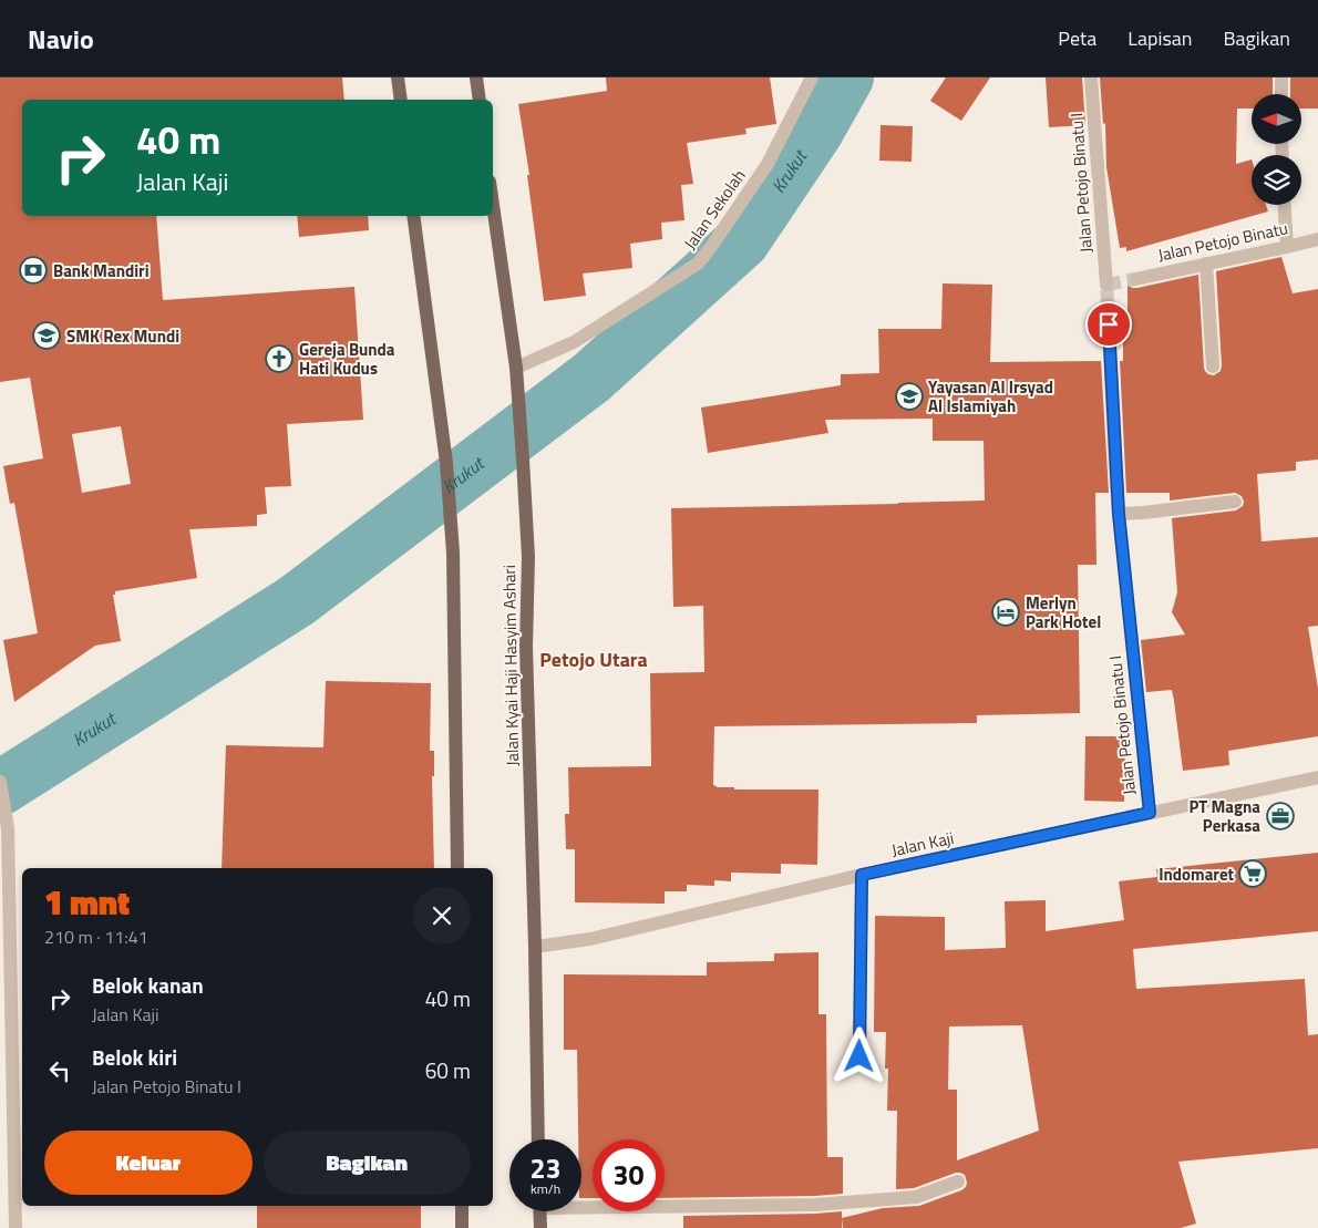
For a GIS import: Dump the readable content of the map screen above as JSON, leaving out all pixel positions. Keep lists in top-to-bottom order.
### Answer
{
  "streets": {
    "main road": ["Jalan Kyai Haji Hasyim Ashari"],
    "street": [
      "Jalan Petojo Binatu I",
      "Jalan Sekolah",
      "Jalan Petojo Binatu",
      "Jalan Kaji"
    ]
  },
  "crossings": [
    ["Jalan Petojo Binatu I", "Jalan Kaji"],
    ["Jalan Sekolah", "Jalan Kyai Haji Hasyim Ashari"],
    ["Jalan Kyai Haji Hasyim Ashari", "Jalan Kaji"]
  ],
  "districts": ["Petojo Utara"],
  "water": ["Krukut"],
  "places": {
    "bank": ["Bank Mandiri"],
    "school or university": ["SMK Rex Mundi", "Yayasan Al Irsyad Al Islamiyah"],
    "church": ["Gereja Bunda Hati Kudus"],
    "hotel": ["Merlyn Park Hotel"],
    "office": ["PT Magna Perkasa"],
    "supermarket": ["Indomaret"]
  },
  "north": "left",
  "page": {
    "header": "Navio",
    "nav": ["Peta", "Lapisan", "Bagikan"],
    "turn": ["40 m", "Jalan Kaji"],
    "heading": ["1 mnt", "210 m · 11:41"],
    "list": [
      {
        "name": "Belok kanan",
        "note": "Jalan Kaji",
        "value": "40 m"
      },
      {
        "name": "Belok kiri",
        "note": "Jalan Petojo Binatu I",
        "value": "60 m"
      }
    ],
    "buttons": ["Keluar", "Bagikan"],
    "speed": "23 km/h",
    "limit": "30"
  }
}
